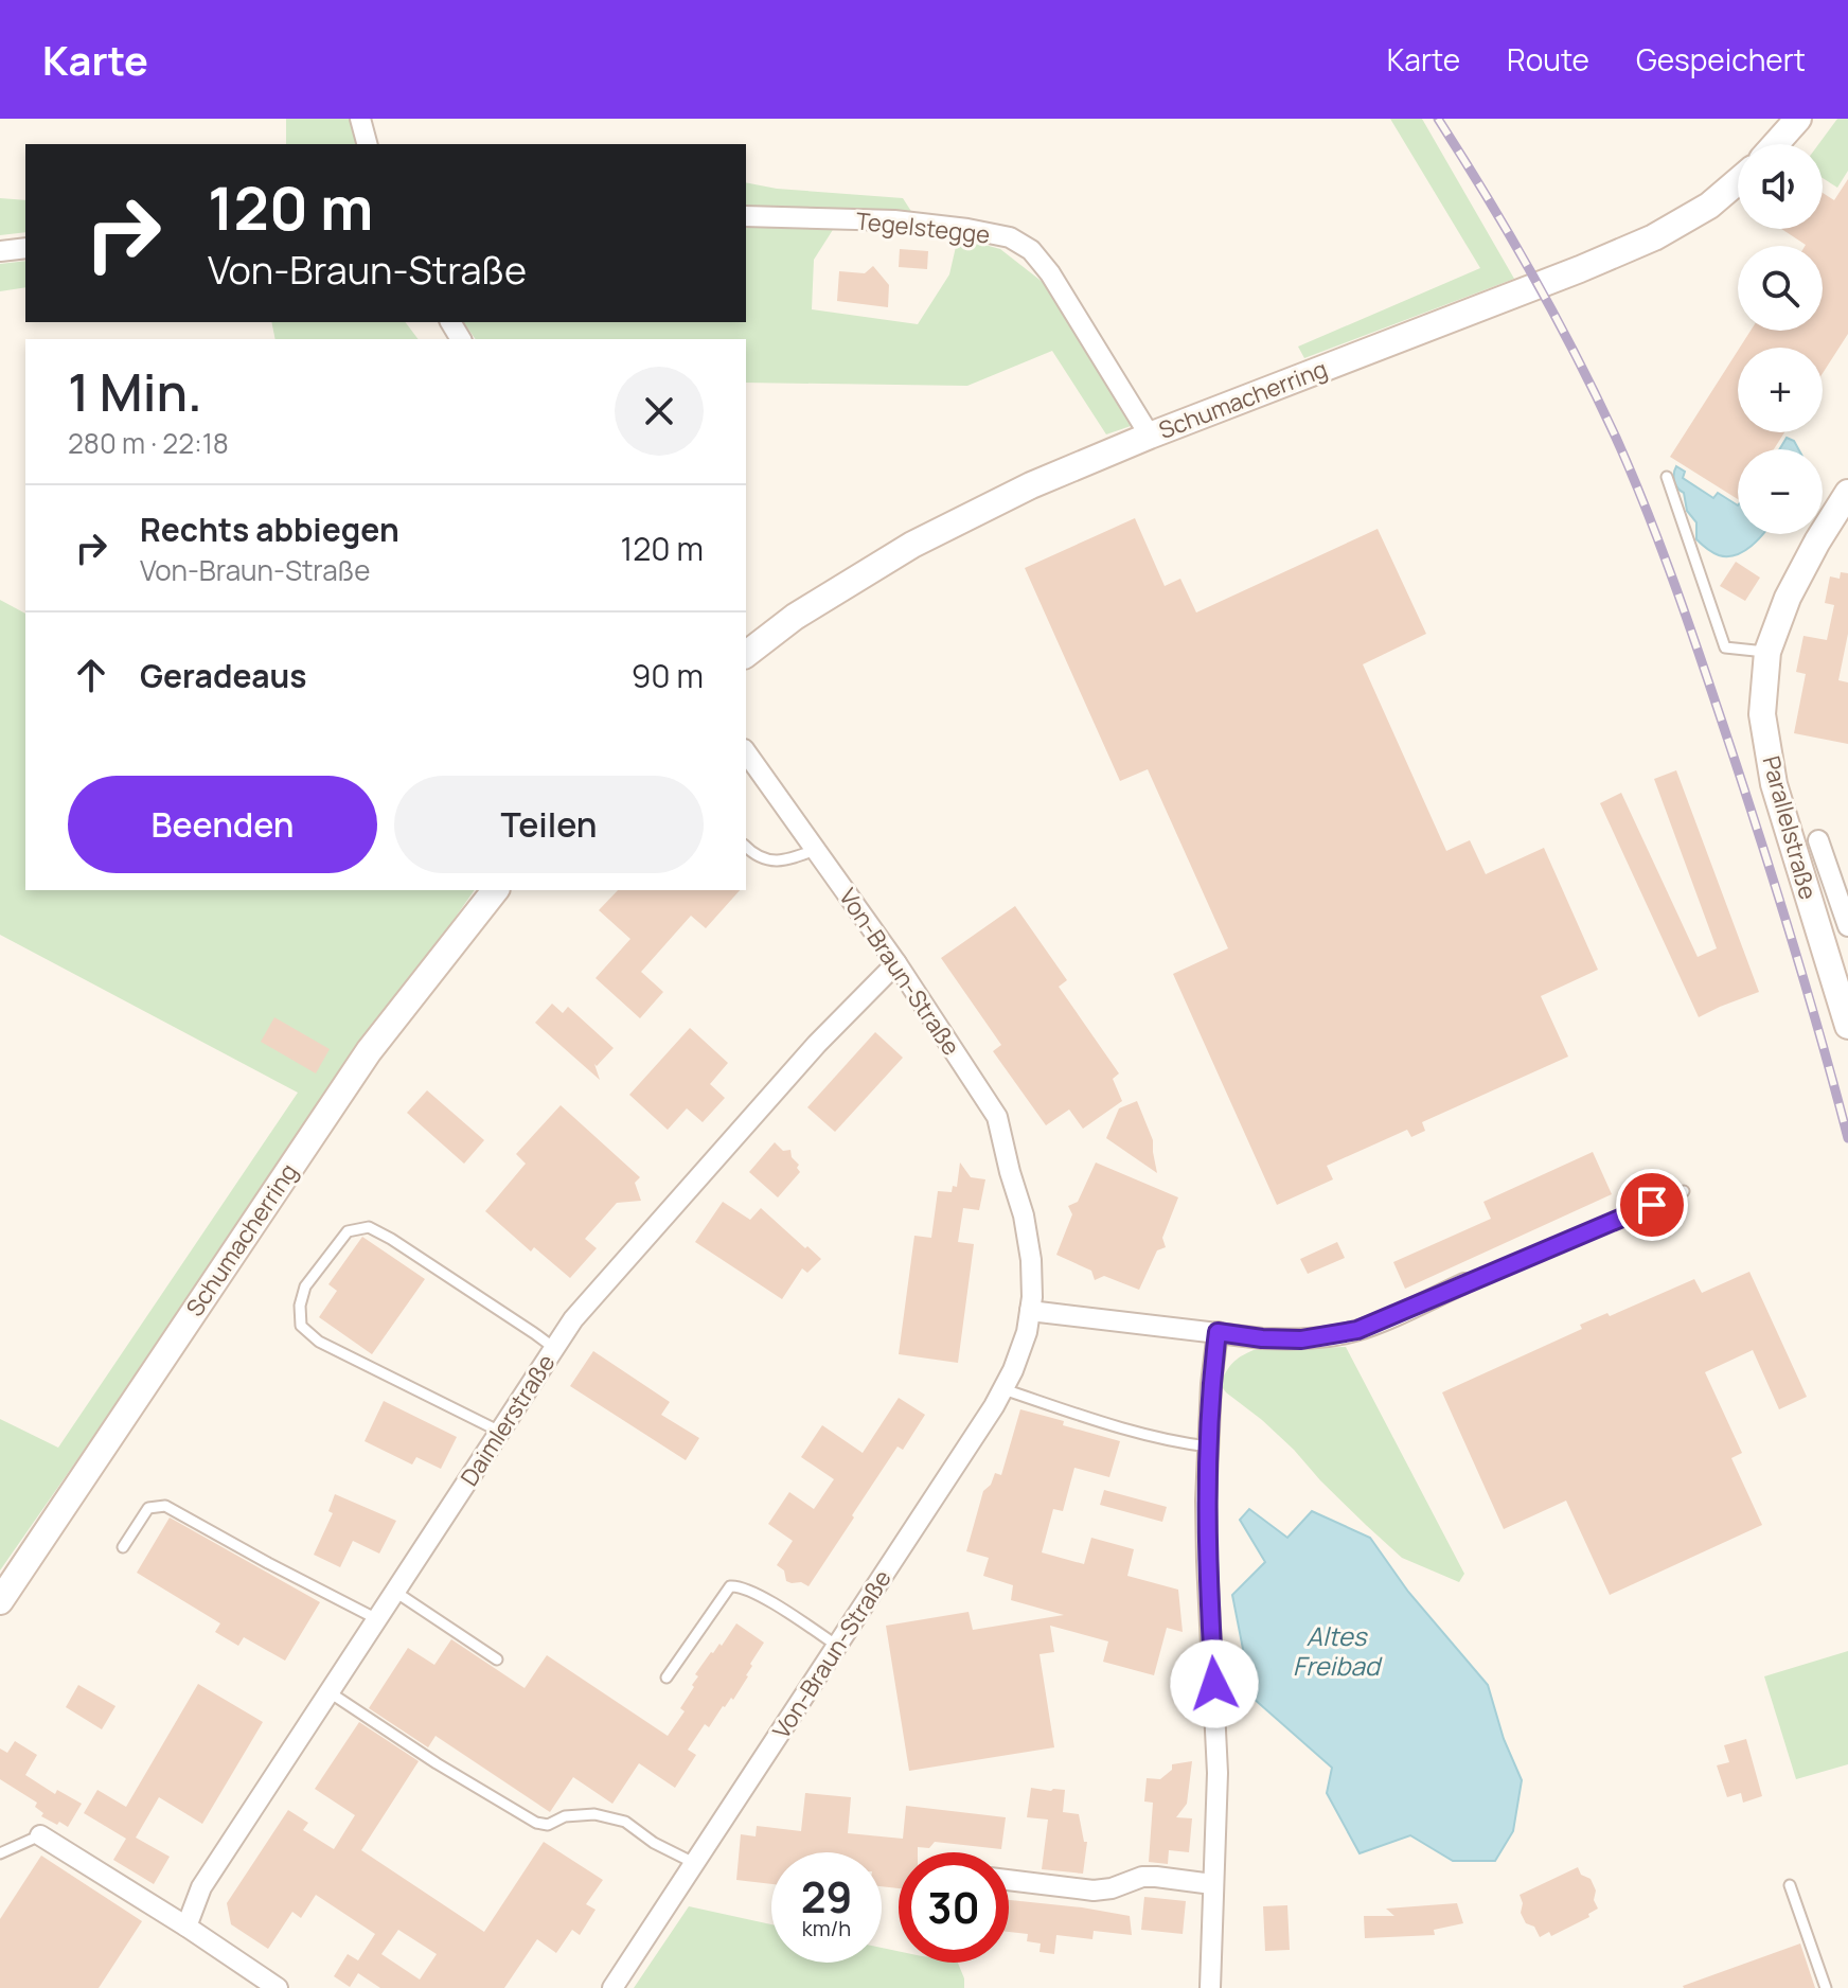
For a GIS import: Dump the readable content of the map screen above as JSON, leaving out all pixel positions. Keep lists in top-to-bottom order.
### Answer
{
  "streets": {
    "main road": ["Schumacherring", "Parallelstraße"],
    "street": ["Tegelstegge", "Von-Braun-Straße", "Daimlerstraße"]
  },
  "crossings": [
    ["Tegelstegge", "Schumacherring"],
    ["Von-Braun-Straße", "Daimlerstraße"]
  ],
  "water": ["Altes Freibad"],
  "page": {
    "header": "Karte",
    "nav": ["Karte", "Route", "Gespeichert"],
    "map_buttons": ["+", "−"],
    "turn": ["120 m", "Von-Braun-Straße"],
    "heading": ["1 Min.", "280 m · 22:18"],
    "list": [
      {
        "name": "Rechts abbiegen",
        "note": "Von-Braun-Straße",
        "value": "120 m"
      },
      {
        "name": "Geradeaus",
        "value": "90 m"
      }
    ],
    "buttons": ["Beenden", "Teilen"],
    "speed": "29 km/h",
    "limit": "30"
  }
}
